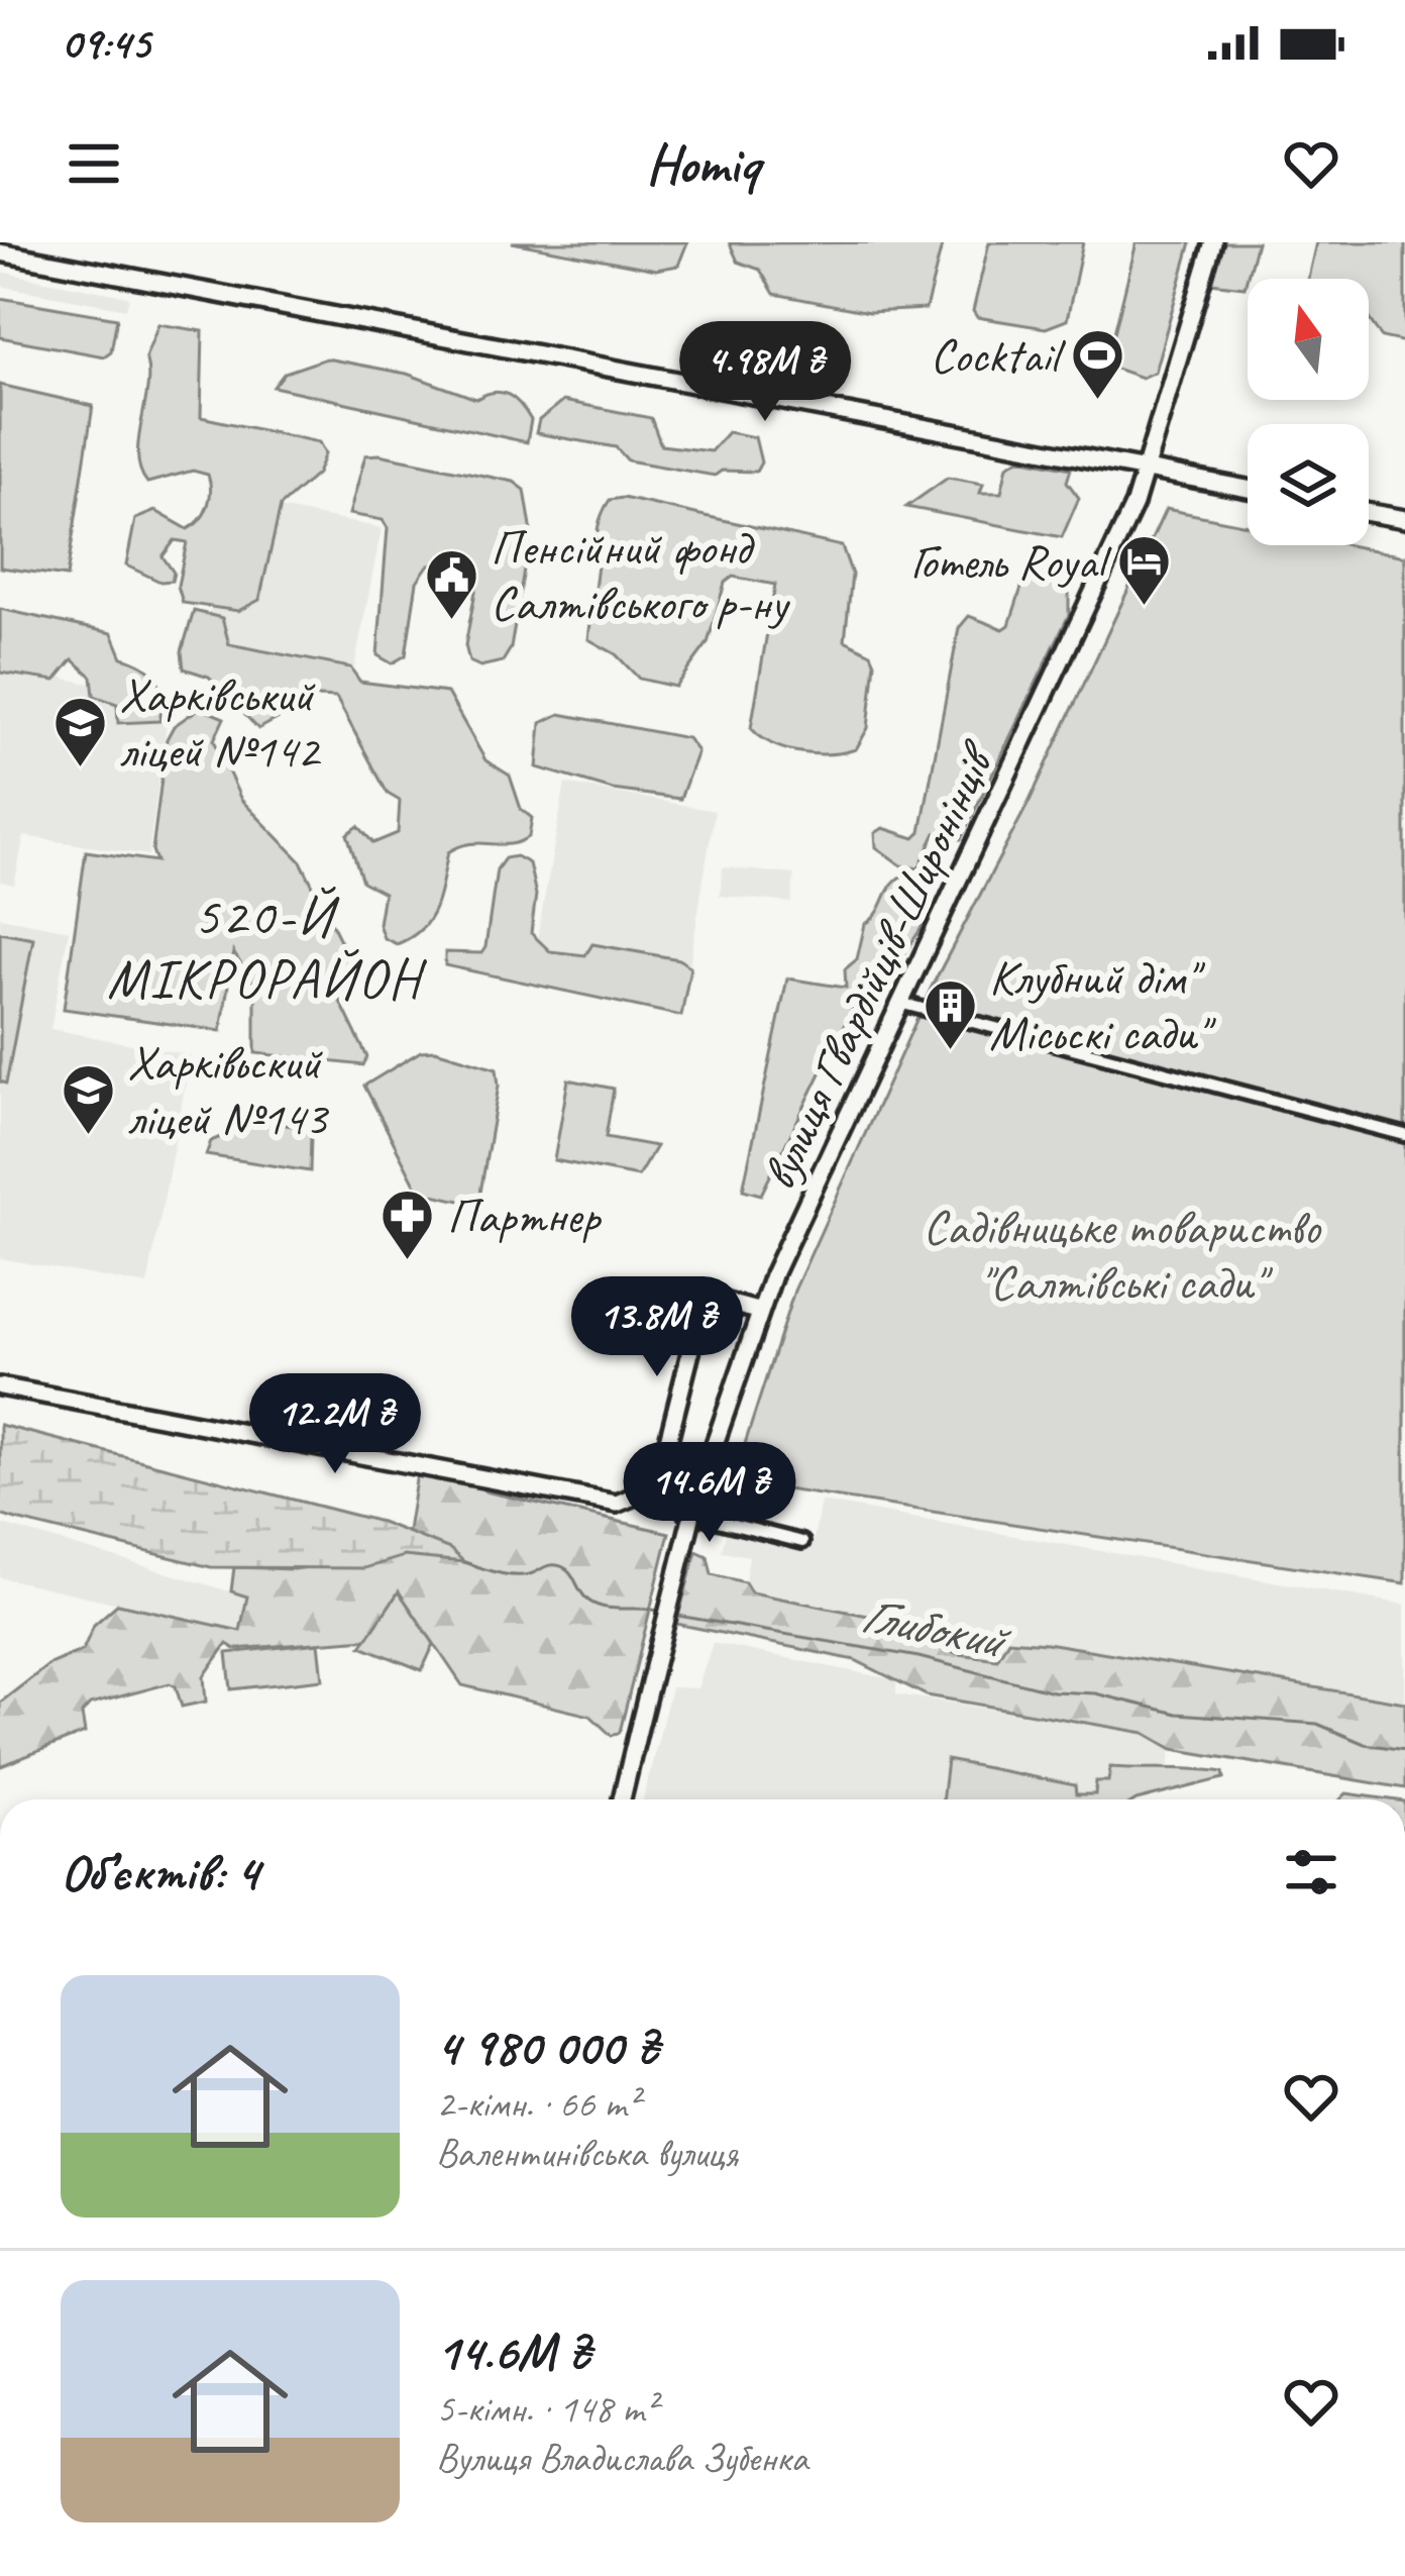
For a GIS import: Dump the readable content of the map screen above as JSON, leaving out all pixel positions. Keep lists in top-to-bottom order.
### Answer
{
  "streets": {
    "street": ["вулиця Гвардійців-Широнінців"]
  },
  "districts": ["520-Й МІКРОРАЙОН"],
  "water": ["Глибокий"],
  "parks": ["Садівницьке товариство \"Салтівські сади\""],
  "places": {
    "sports": ["Cocktail"],
    "hotel": ["Готель Royal"],
    "public building": ["Пенсійний фонд Салтівського р-ну"],
    "school or university": ["Харківський ліцей №142", "Харківьский ліцей №143"],
    "building": ["Клубний дім\" Місьскі сади\""],
    "pharmacy": ["Партнер"]
  },
  "north": "top",
  "page": {
    "status": "09:45",
    "header": "Homiq",
    "price": [
      "4.98M ₴",
      "13.8M ₴",
      "12.2M ₴",
      "14.6M ₴"
    ],
    "heading": "Об’єктів: 4",
    "list": [
      {
        "name": "4 980 000 ₴",
        "note": "2-кімн. · 66 m² · Валентинівська вулиця"
      },
      {
        "name": "14.6M ₴",
        "note": "5-кімн. · 148 m² · Вулиця Владислава Зубенка"
      }
    ]
  }
}
